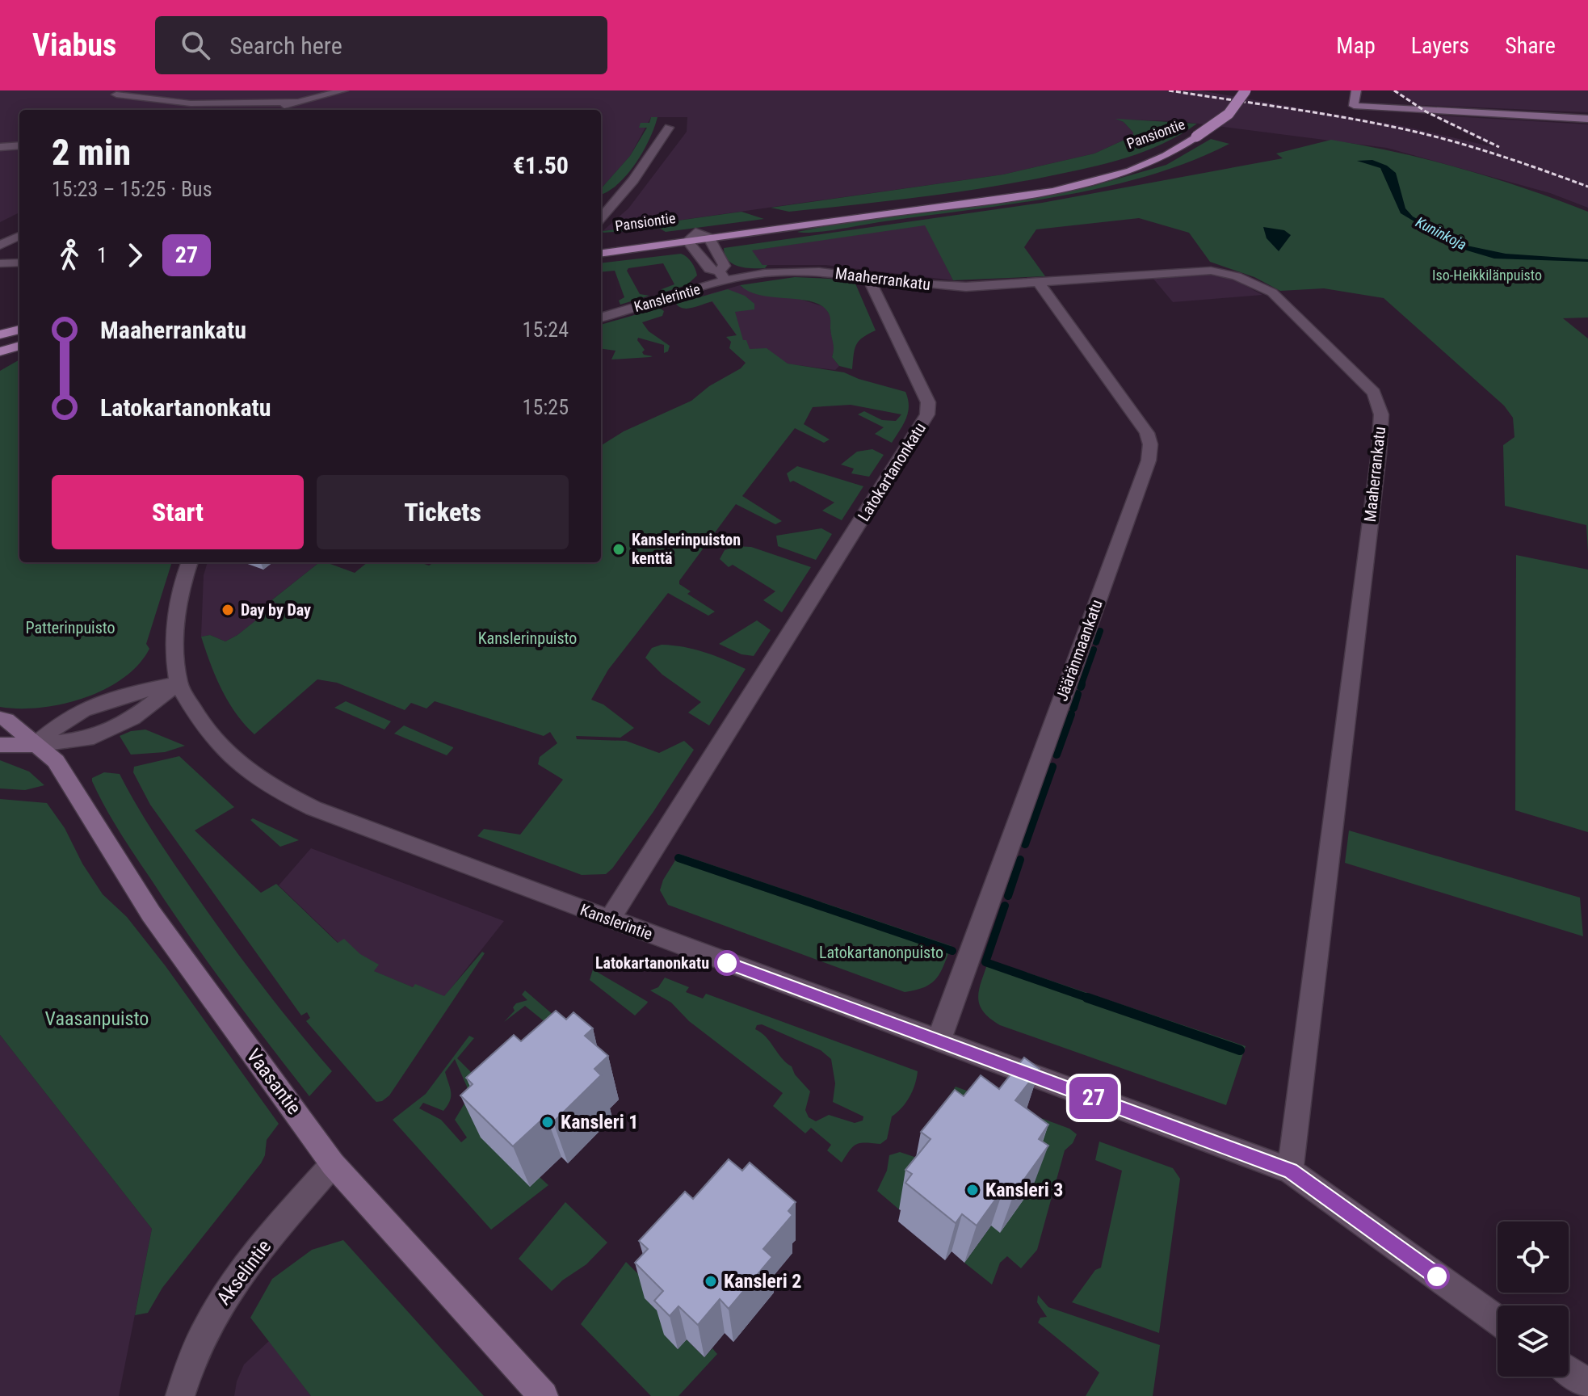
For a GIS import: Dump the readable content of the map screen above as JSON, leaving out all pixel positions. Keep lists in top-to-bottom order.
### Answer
{
  "streets": {
    "main road": ["Pansiontie"],
    "street": [
      "Maaherrankatu",
      "Kanslerintie",
      "Latokartanonkatu",
      "Jääränmaankatu",
      "Vaasantie",
      "Akselintie"
    ]
  },
  "crossings": [
    ["Pansiontie", "Kanslerintie"],
    ["Maaherrankatu", "Kanslerintie"],
    ["Maaherrankatu", "Latokartanonkatu"],
    ["Maaherrankatu", "Jääränmaankatu"],
    ["Kanslerintie", "Latokartanonkatu"],
    ["Kanslerintie", "Jääränmaankatu"],
    ["Vaasantie", "Akselintie"]
  ],
  "water": ["Kuninkoja"],
  "parks": [
    "Iso-Heikkilänpuisto",
    "Patterinpuisto",
    "Kanslerinpuisto",
    "Latokartanonpuisto",
    "Vaasanpuisto"
  ],
  "places": [
    "Kanslerinpuiston kenttä",
    "Day by Day",
    "Latokartanonkatu",
    "Kansleri 1",
    "Kansleri 3",
    "Kansleri 2"
  ],
  "lines": ["bus line 27"],
  "page": {
    "header": "Viabus",
    "search": "Search here",
    "nav": ["Map", "Layers", "Share"],
    "on_map": "27",
    "heading": ["2 min", "15:23 – 15:25 · Bus", "€1.50"],
    "legs": ["1", "27"],
    "list": [
      {
        "name": "Maaherrankatu",
        "value": "15:24"
      },
      {
        "name": "Latokartanonkatu",
        "value": "15:25"
      }
    ],
    "buttons": ["Start", "Tickets"]
  }
}
